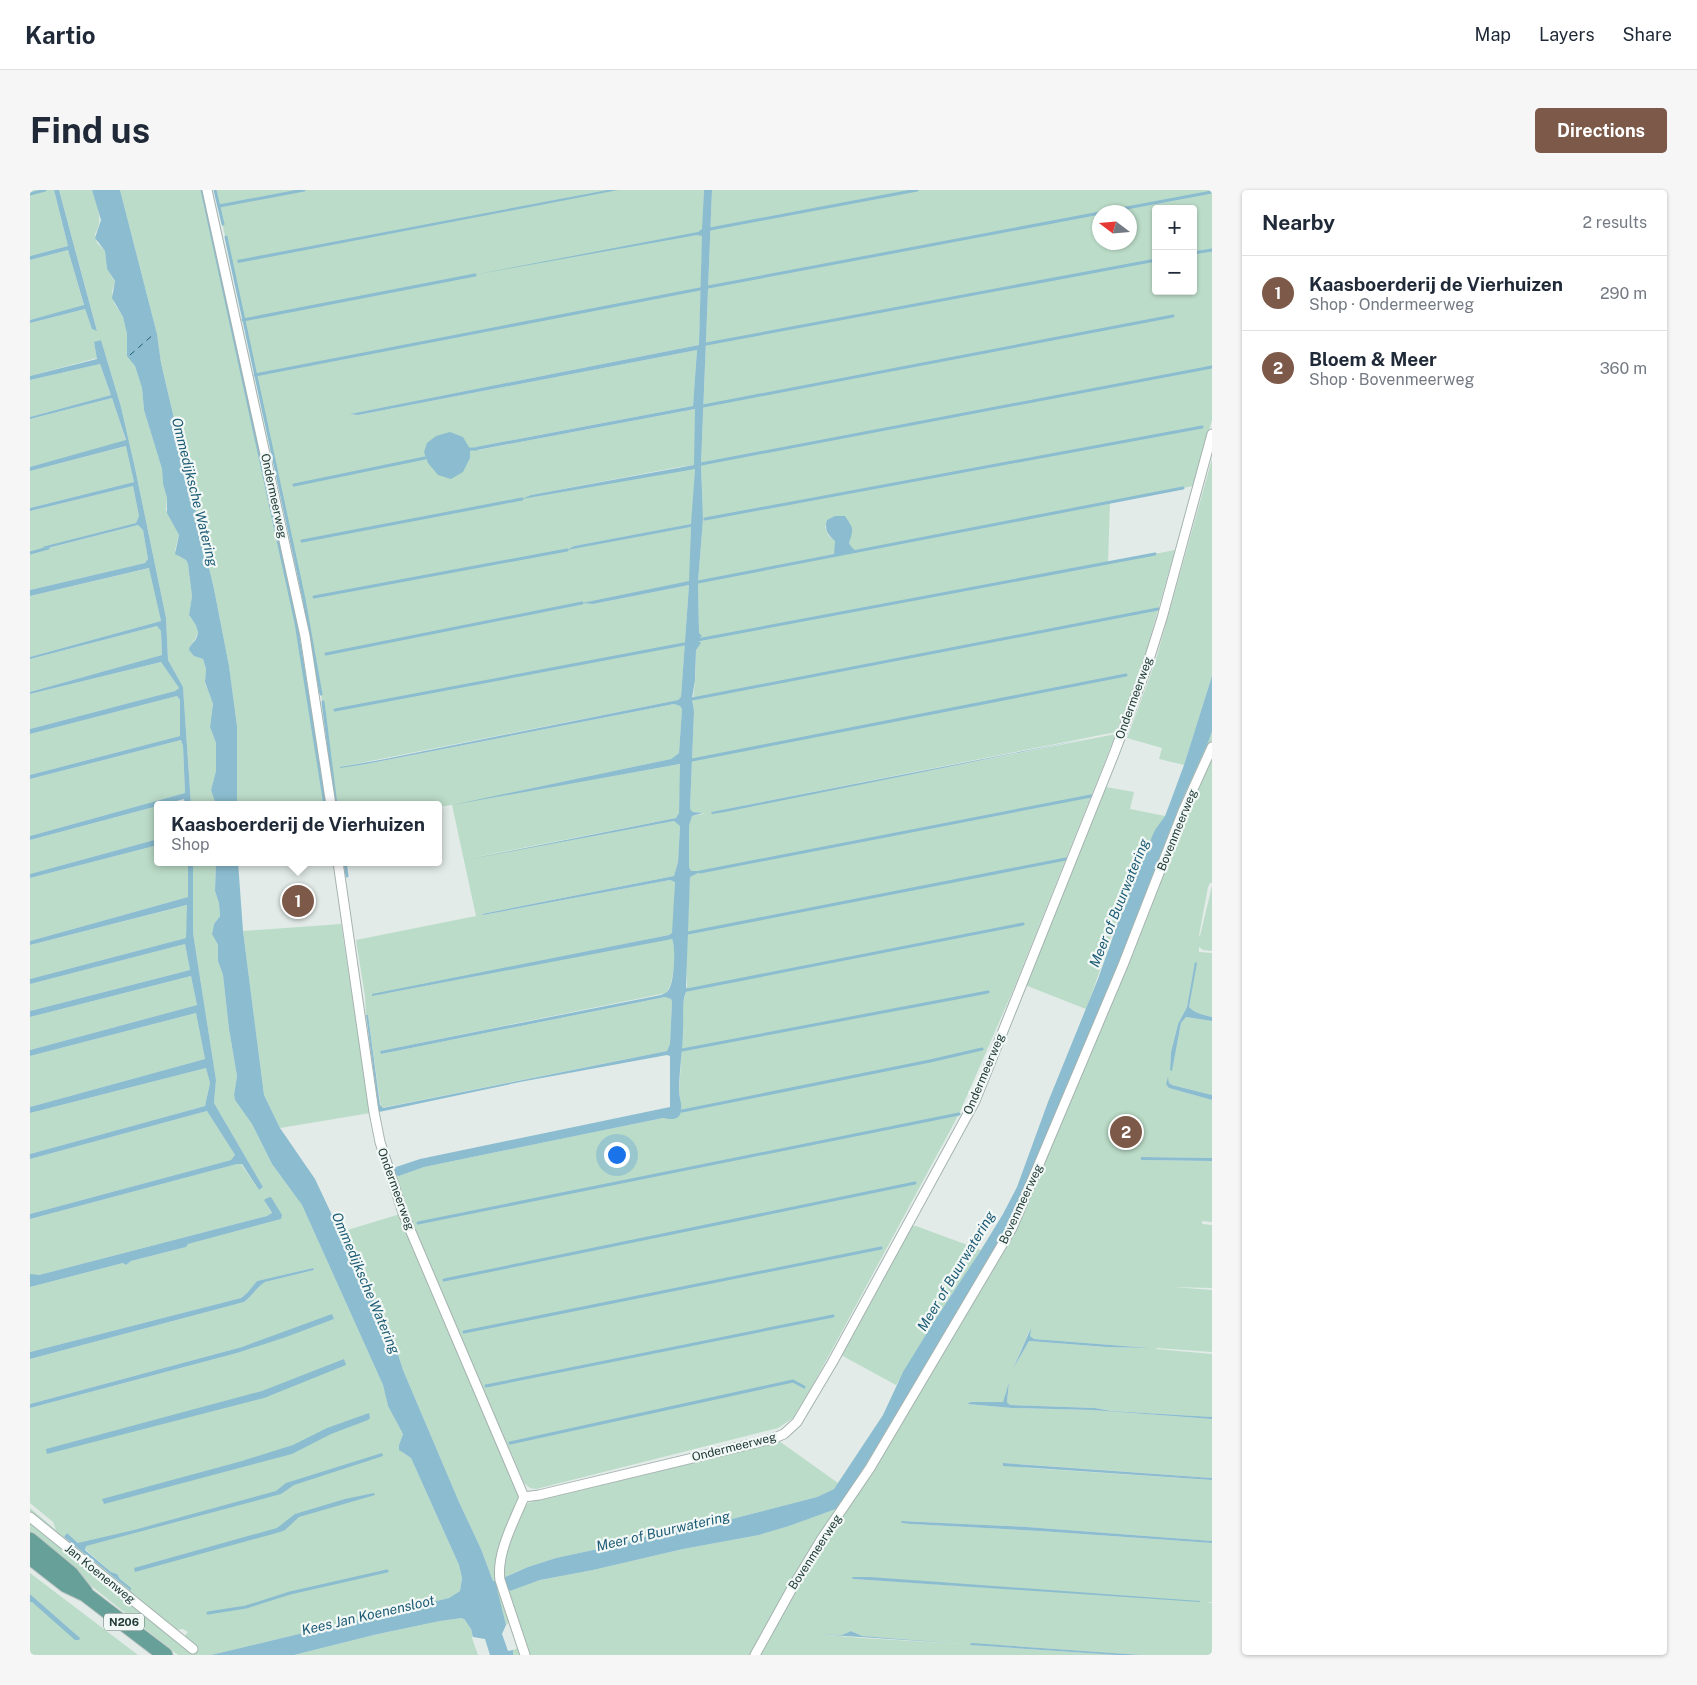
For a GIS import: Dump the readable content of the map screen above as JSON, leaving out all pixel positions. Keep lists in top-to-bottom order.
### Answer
{
  "streets": {
    "main road": ["Jan Koenenweg", "N206"],
    "street": ["Ondermeerweg", "Bovenmeerweg"]
  },
  "water": ["Ommedijksche Watering", "Meer of Buurwatering", "Kees Jan Koenensloot"],
  "north": "left",
  "page": {
    "header": "Kartio",
    "nav": ["Map", "Layers", "Share"],
    "buttons": "Directions",
    "title": "Find us",
    "heading": ["Nearby", "2 results"],
    "map_buttons": ["+", "−"],
    "list": [
      {
        "mark": "1",
        "name": "Kaasboerderij de Vierhuizen",
        "note": "Shop · Ondermeerweg",
        "value": "290 m"
      },
      {
        "mark": "2",
        "name": "Bloem & Meer",
        "note": "Shop · Bovenmeerweg",
        "value": "360 m"
      }
    ],
    "popup": ["Kaasboerderij de Vierhuizen", "Shop"],
    "pins": ["1", "2"]
  }
}
